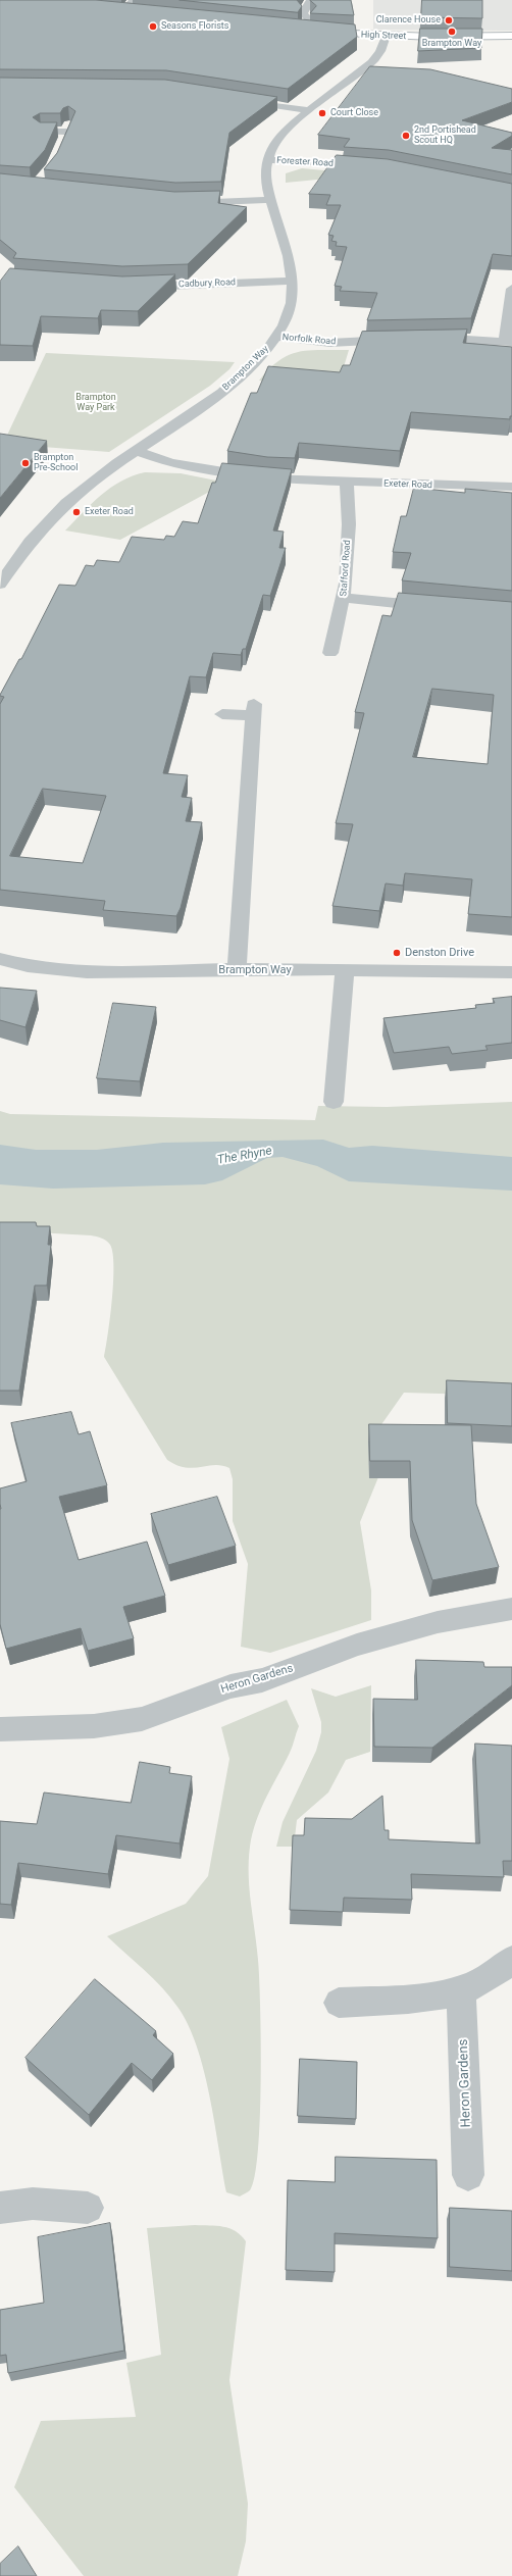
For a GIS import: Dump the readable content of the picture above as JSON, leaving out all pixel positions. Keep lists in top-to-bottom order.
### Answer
{
  "streets": {
    "main road": ["High Street"],
    "street": [
      "Forester Road",
      "Cadbury Road",
      "Norfolk Road",
      "Brampton Way",
      "Exeter Road",
      "Stafford Road",
      "Heron Gardens"
    ]
  },
  "crossings": [
    ["Forester Road", "Brampton Way"],
    ["Cadbury Road", "Brampton Way"],
    ["Norfolk Road", "Brampton Way"],
    ["Brampton Way", "Exeter Road"],
    ["Exeter Road", "Stafford Road"]
  ],
  "water": ["The Rhyne"],
  "parks": ["Brampton Way Park"],
  "places": [
    "Clarence House",
    "Seasons Florists",
    "Brampton Way",
    "Court Close",
    "2nd Portishead Scout HQ",
    "Brampton Pre-School",
    "Exeter Road",
    "Denston Drive"
  ]
}
